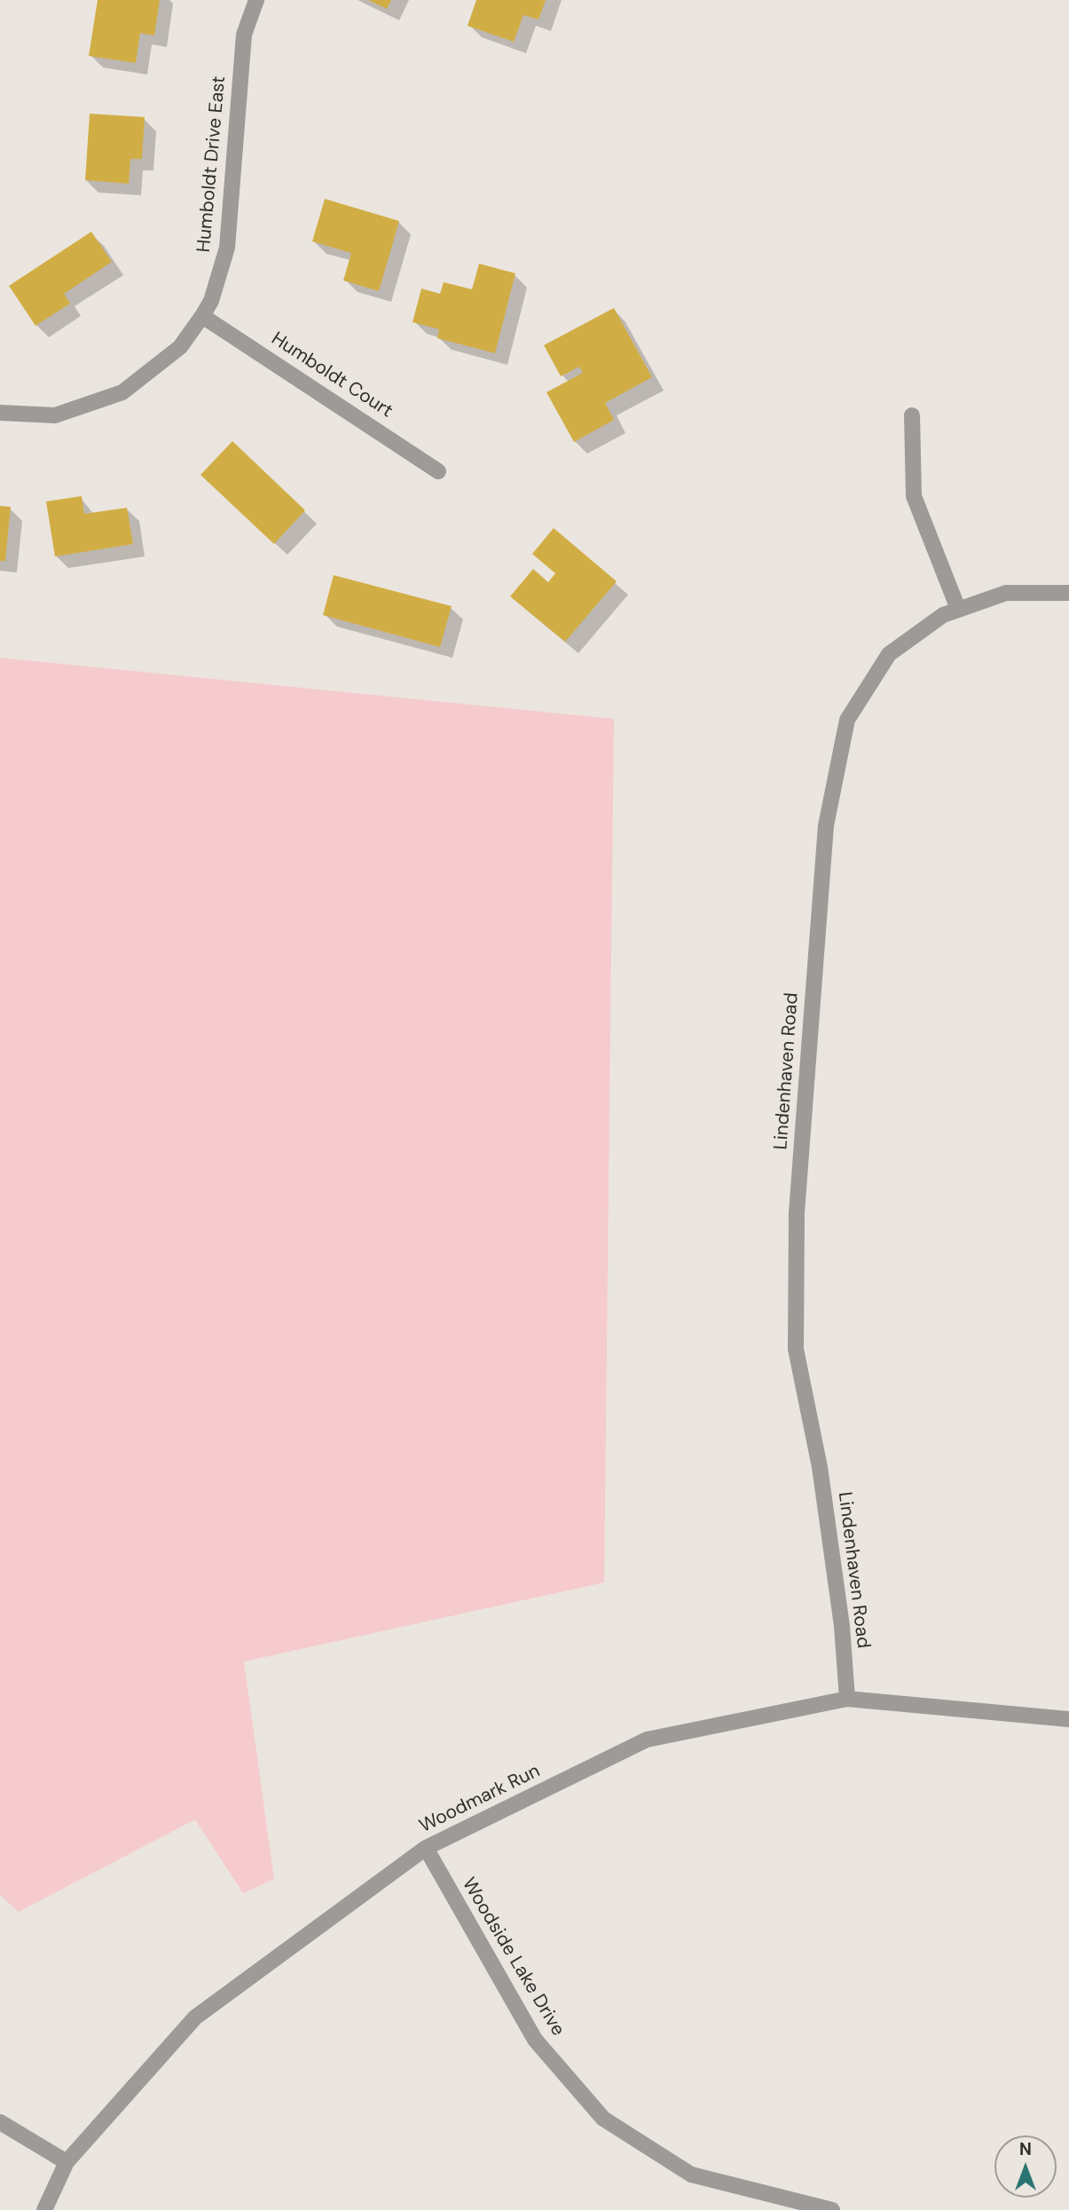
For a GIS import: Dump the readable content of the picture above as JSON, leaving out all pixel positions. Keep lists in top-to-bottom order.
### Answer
{
  "streets": {
    "street": [
      "Humboldt Drive East",
      "Humboldt Court",
      "Lindenhaven Road",
      "Woodmark Run",
      "Woodside Lake Drive"
    ]
  },
  "crossings": [
    ["Humboldt Drive East", "Humboldt Court"],
    ["Lindenhaven Road", "Woodmark Run"],
    ["Woodmark Run", "Woodside Lake Drive"]
  ],
  "north": "top"
}
